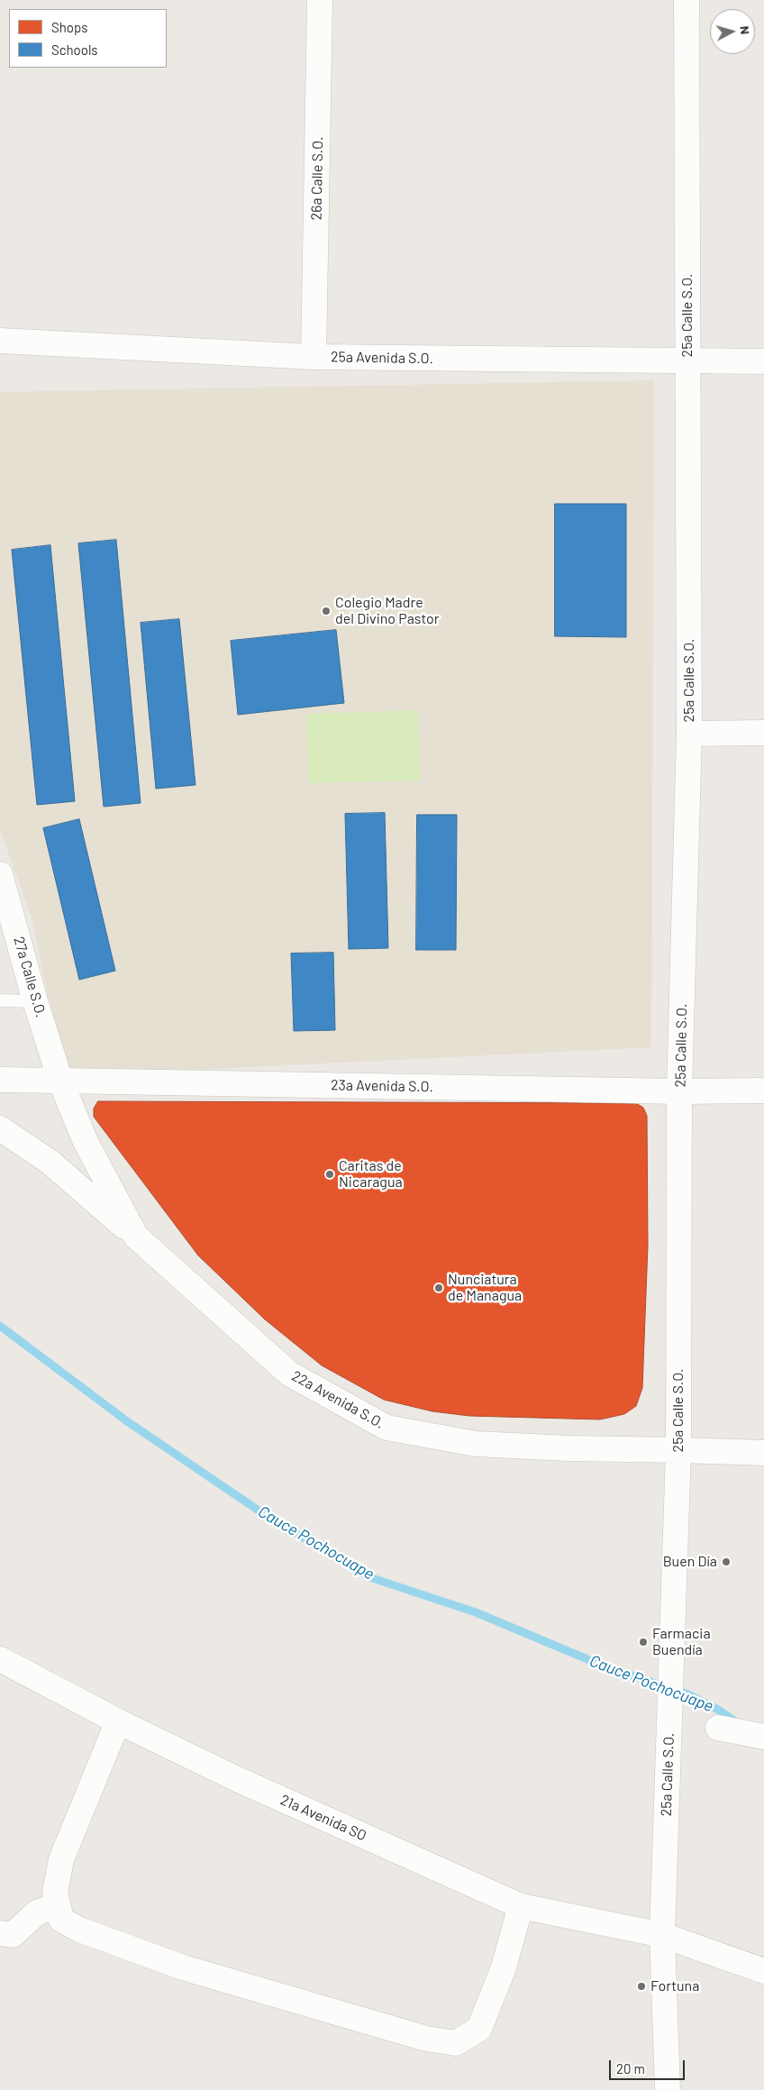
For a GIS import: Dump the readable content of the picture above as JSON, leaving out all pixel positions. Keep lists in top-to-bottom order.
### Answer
{
  "streets": {
    "street": [
      "26a Calle S.O.",
      "25a Calle S.O.",
      "25a Avenida S.O.",
      "27a Calle S.O.",
      "23a Avenida S.O.",
      "22a Avenida S.O.",
      "21a Avenida SO"
    ]
  },
  "crossings": [
    ["26a Calle S.O.", "25a Avenida S.O."],
    ["25a Calle S.O.", "25a Avenida S.O."],
    ["25a Calle S.O.", "23a Avenida S.O."],
    ["25a Calle S.O.", "22a Avenida S.O."],
    ["25a Calle S.O.", "21a Avenida SO"],
    ["27a Calle S.O.", "23a Avenida S.O."],
    ["27a Calle S.O.", "22a Avenida S.O."],
    ["23a Avenida S.O.", "22a Avenida S.O."]
  ],
  "water": ["Cauce Pochocuape"],
  "places": [
    "Colegio Madre del Divino Pastor",
    "Caritas de Nicaragua",
    "Nunciatura de Managua",
    "Buen Día",
    "Farmacia Buendía",
    "Fortuna"
  ],
  "legend": ["Shops", "Schools"],
  "scale_bar": "20 m",
  "north": "right"
}
